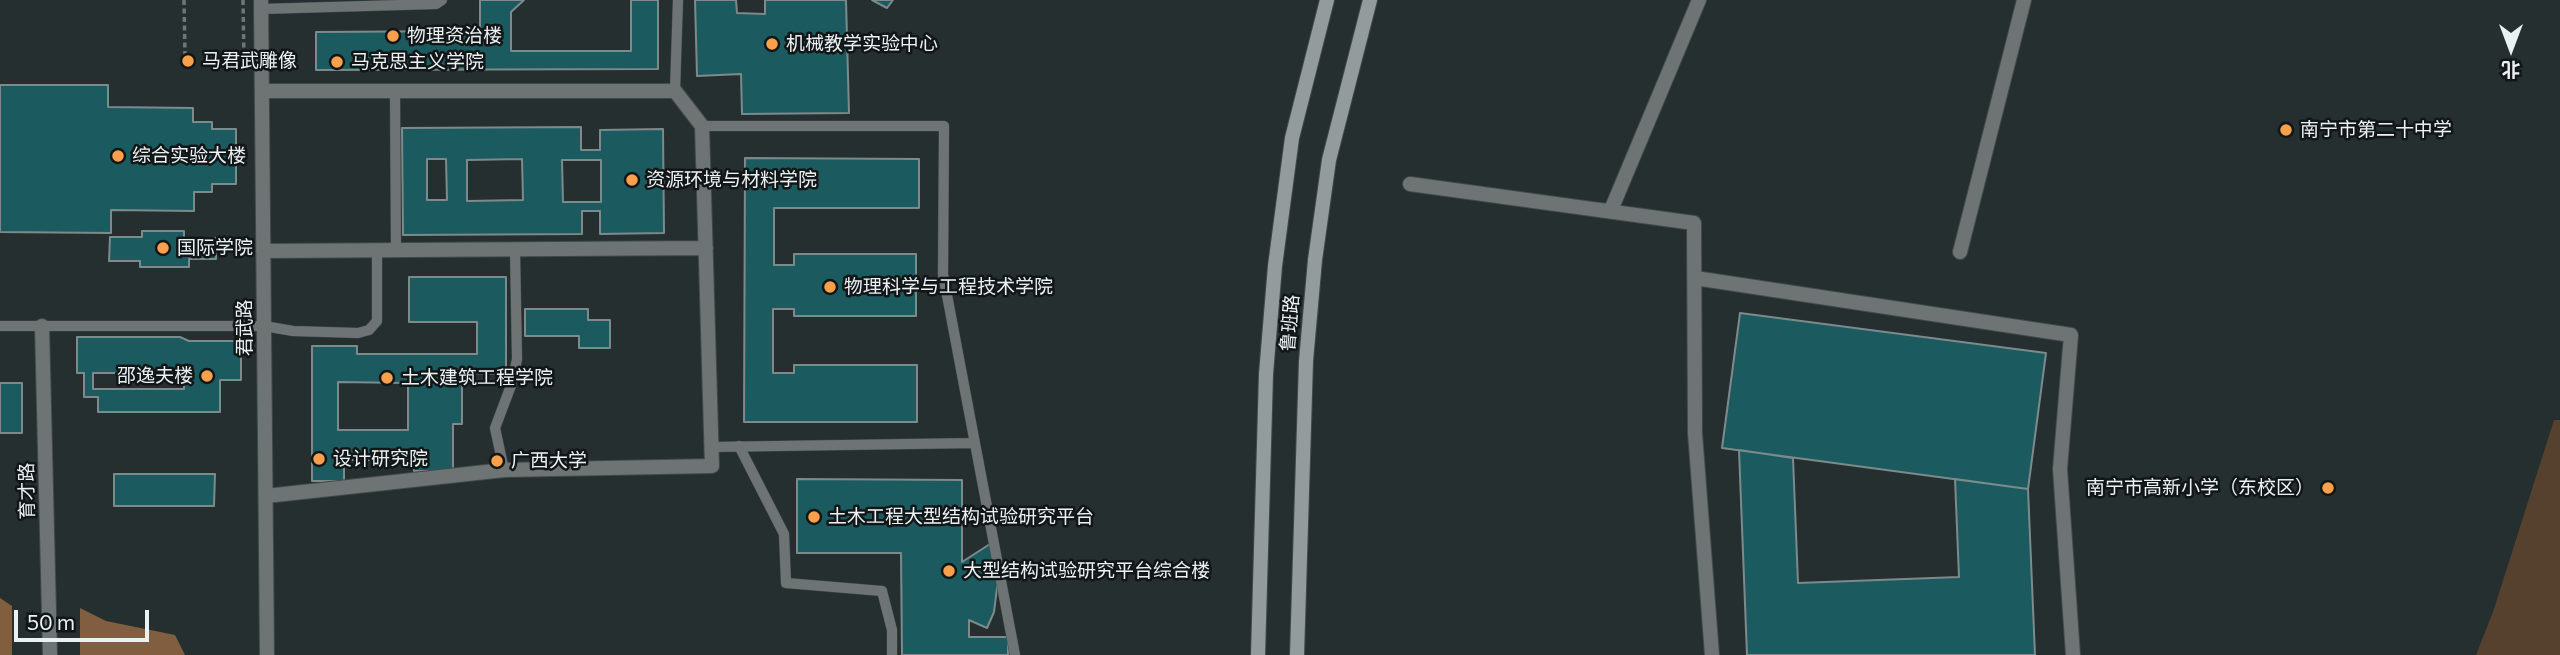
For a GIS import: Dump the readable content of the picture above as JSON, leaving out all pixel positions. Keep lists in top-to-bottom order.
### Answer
{
  "streets": {
    "main road": ["鲁班路"],
    "street": ["君武路", "育才路"]
  },
  "places": [
    "物理资治楼",
    "机械教学实验中心",
    "马君武雕像",
    "马克思主义学院",
    "南宁市第二十中学",
    "综合实验大楼",
    "资源环境与材料学院",
    "国际学院",
    "物理科学与工程技术学院",
    "邵逸夫楼",
    "土木建筑工程学院",
    "设计研究院",
    "广西大学",
    "南宁市高新小学（东校区）",
    "土木工程大型结构试验研究平台",
    "大型结构试验研究平台综合楼"
  ],
  "scale_bar": "50 m",
  "north": "bottom"
}
